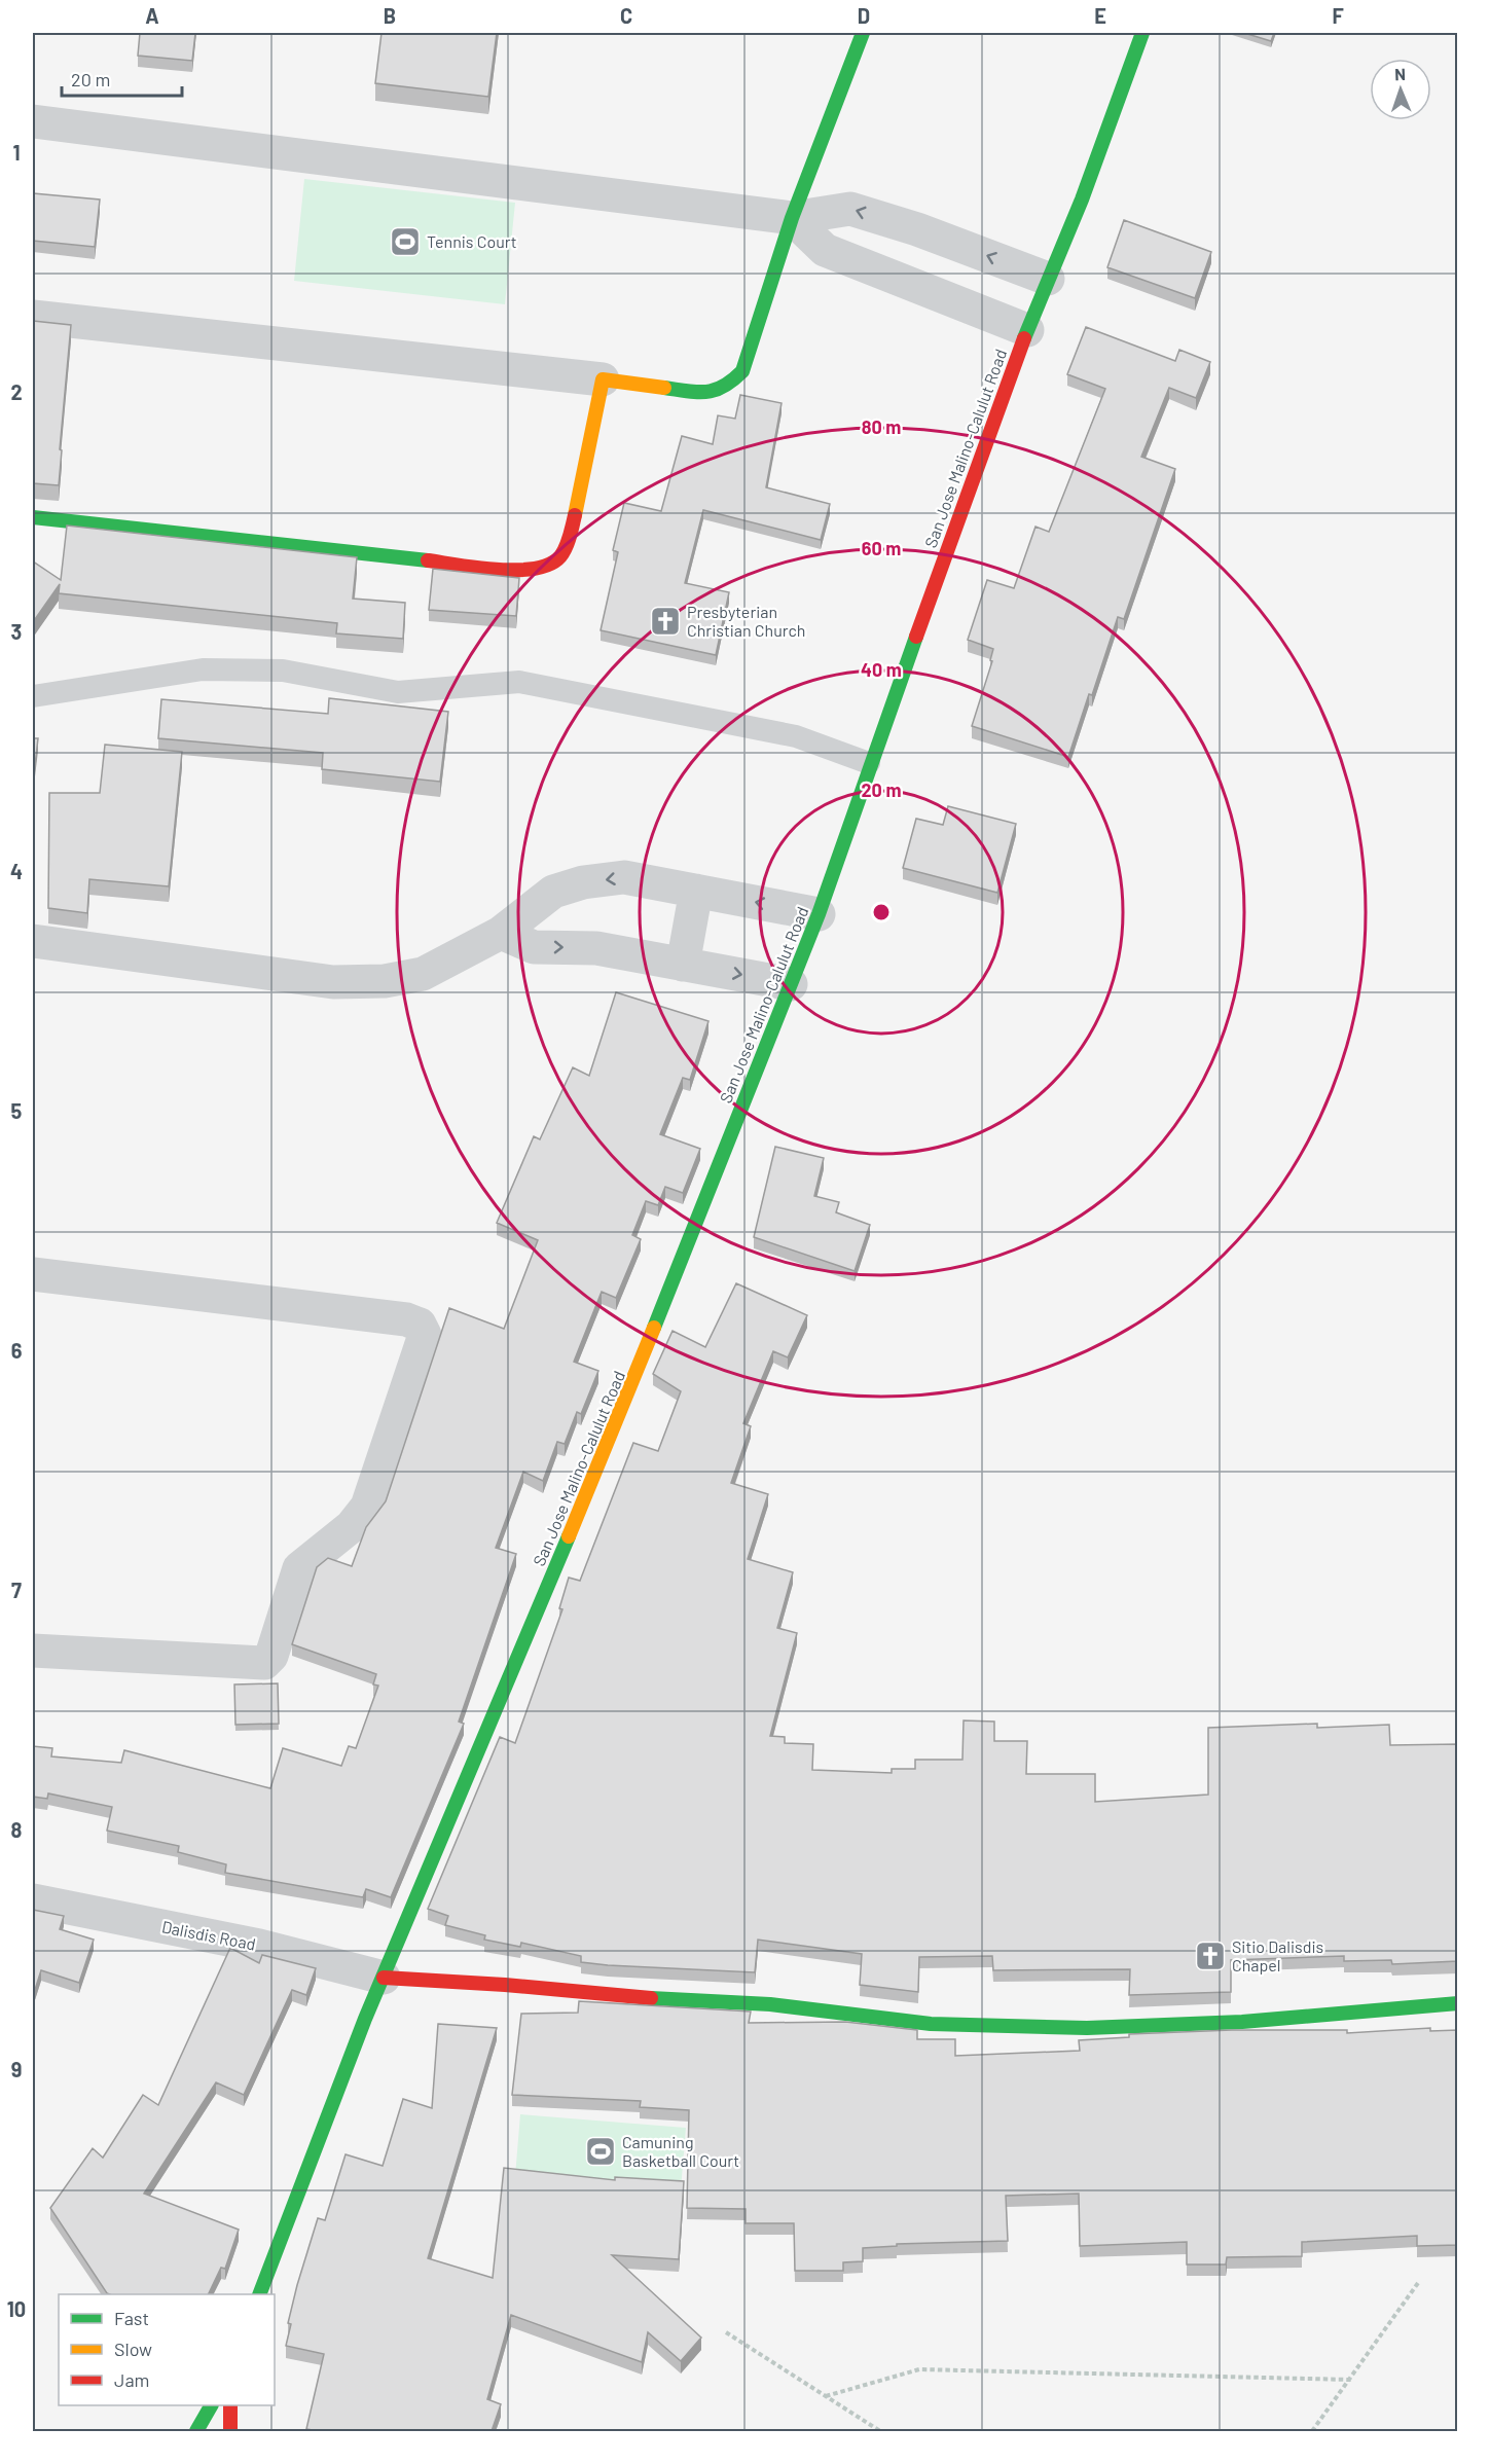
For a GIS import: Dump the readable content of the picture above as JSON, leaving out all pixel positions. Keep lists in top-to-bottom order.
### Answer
{
  "streets": {
    "main road": ["San Jose Malino-Calulut Road"],
    "street": ["Dalisdis Road"]
  },
  "crossings": [
    ["San Jose Malino-Calulut Road", "Dalisdis Road"]
  ],
  "places": {
    "sports": ["Tennis Court", "Camuning Basketball Court"],
    "church": ["Presbyterian Christian Church", "Sitio Dalisdis Chapel"]
  },
  "legend": ["Fast", "Slow", "Jam"],
  "scale_bar": "20 m",
  "north": "top",
  "grid": {
    "columns": [
      "A",
      "B",
      "C",
      "D",
      "E",
      "F"
    ],
    "rows": [
      "1",
      "2",
      "3",
      "4",
      "5",
      "6",
      "7",
      "8",
      "9",
      "10"
    ]
  },
  "rings": [
    "80 m",
    "60 m",
    "40 m",
    "20 m"
  ]
}
